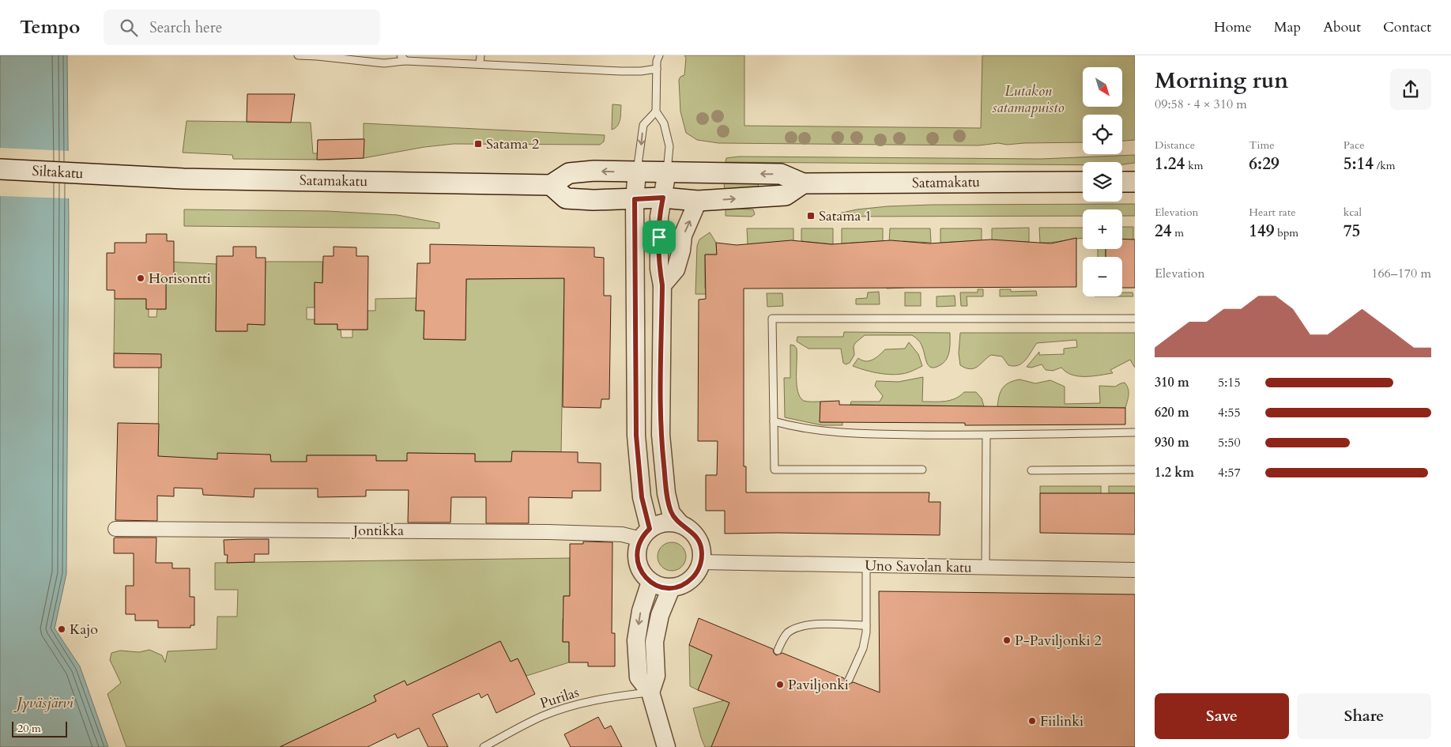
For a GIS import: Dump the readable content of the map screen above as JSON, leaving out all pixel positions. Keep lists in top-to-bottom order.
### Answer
{
  "streets": {
    "main road": ["Siltakatu", "Satamakatu"],
    "street": ["Jontikka", "Uno Savolan katu"],
    "lane": ["Purilas"]
  },
  "crossings": [
    ["Siltakatu", "Satamakatu"],
    ["Jontikka", "Uno Savolan katu"]
  ],
  "water": ["Jyväsjärvi"],
  "parks": ["Lutakon satamapuisto"],
  "places": {
    "transit": ["Satama 2", "Satama 1"],
    "other": [
      "Horisontti",
      "Kajo",
      "P-Paviljonki 2",
      "Paviljonki",
      "Fiilinki"
    ]
  },
  "scale_bar": "20 m",
  "north": "bottom right",
  "page": {
    "header": "Tempo",
    "search": "Search here",
    "nav": [
      "Home",
      "Map",
      "About",
      "Contact"
    ],
    "heading": ["Morning run", "09:58 · 4 × 310 m"],
    "map_buttons": ["+", "−"],
    "stats": [
      ["Distance", "1.24 km"],
      ["Time", "6:29"],
      ["Pace", "5:14 /km"],
      ["Elevation", "24 m"],
      ["Heart rate", "149 bpm"],
      ["kcal", "75"]
    ],
    "chart": ["Elevation", "166–170 m"],
    "list": [
      {
        "name": "310 m",
        "note": "5:15"
      },
      {
        "name": "620 m",
        "note": "4:55"
      },
      {
        "name": "930 m",
        "note": "5:50"
      },
      {
        "name": "1.2 km",
        "note": "4:57"
      }
    ],
    "buttons": ["Save", "Share"],
    "scale": "20 m"
  }
}
